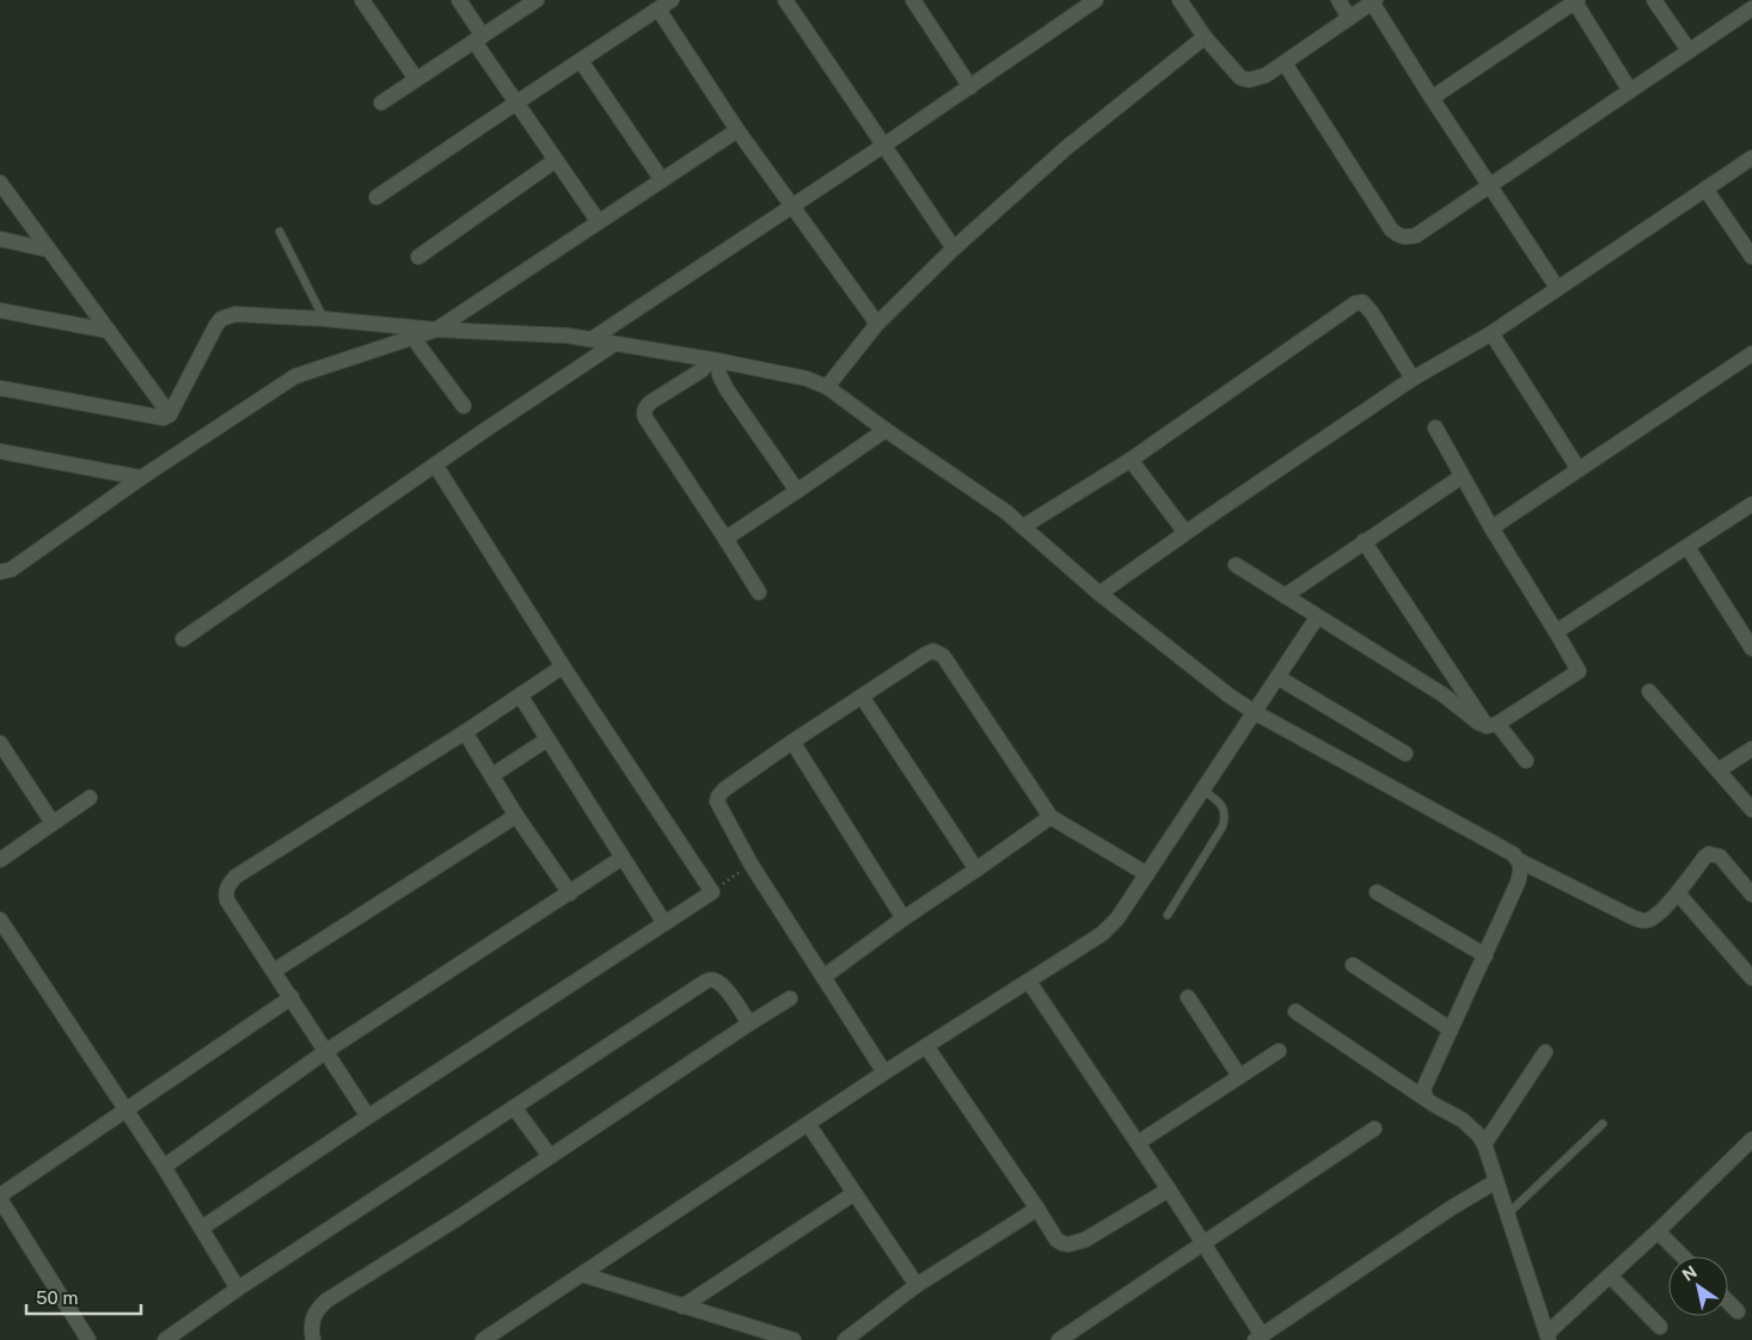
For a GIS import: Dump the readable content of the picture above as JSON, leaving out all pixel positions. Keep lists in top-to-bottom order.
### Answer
{
  "scale_bar": "50 m",
  "north": "top left"
}
